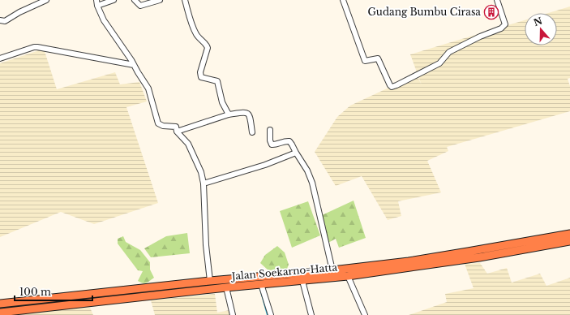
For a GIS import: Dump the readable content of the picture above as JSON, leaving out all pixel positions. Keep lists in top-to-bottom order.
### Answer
{
  "streets": {
    "highway": ["Jalan Soekarno-Hatta"]
  },
  "places": {
    "building": ["Gudang Bumbu Cirasa"]
  },
  "scale_bar": "100 m",
  "north": "top"
}
